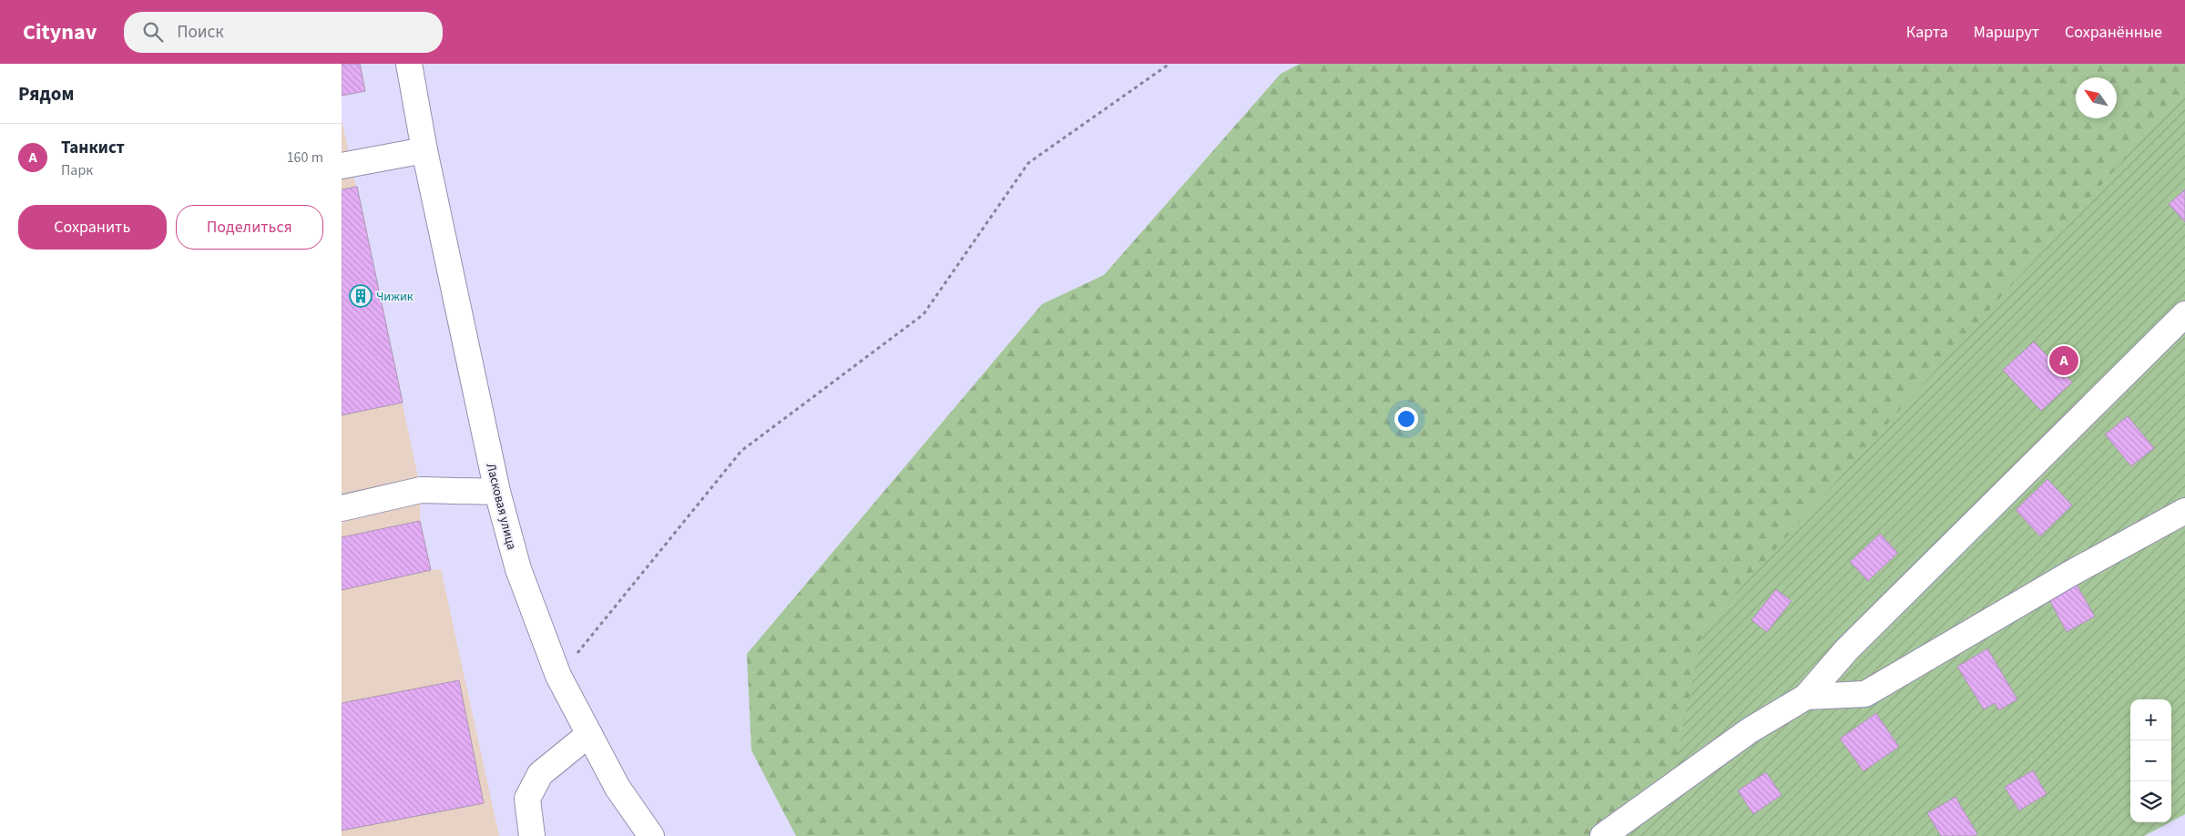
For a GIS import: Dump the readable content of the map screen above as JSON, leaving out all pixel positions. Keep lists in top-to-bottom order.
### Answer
{
  "streets": {
    "street": ["Ласковая улица"]
  },
  "places": {
    "building": ["Чижик"]
  },
  "north": "top left",
  "page": {
    "header": "Citynav",
    "search": "Поиск",
    "nav": ["Карта", "Маршрут", "Сохранённые"],
    "heading": "Рядом",
    "list": [
      {
        "mark": "A",
        "name": "Танкист",
        "note": "Парк",
        "value": "160 m"
      }
    ],
    "buttons": ["Сохранить", "Поделиться"],
    "pins": "A",
    "map_buttons": ["+", "−"]
  }
}
